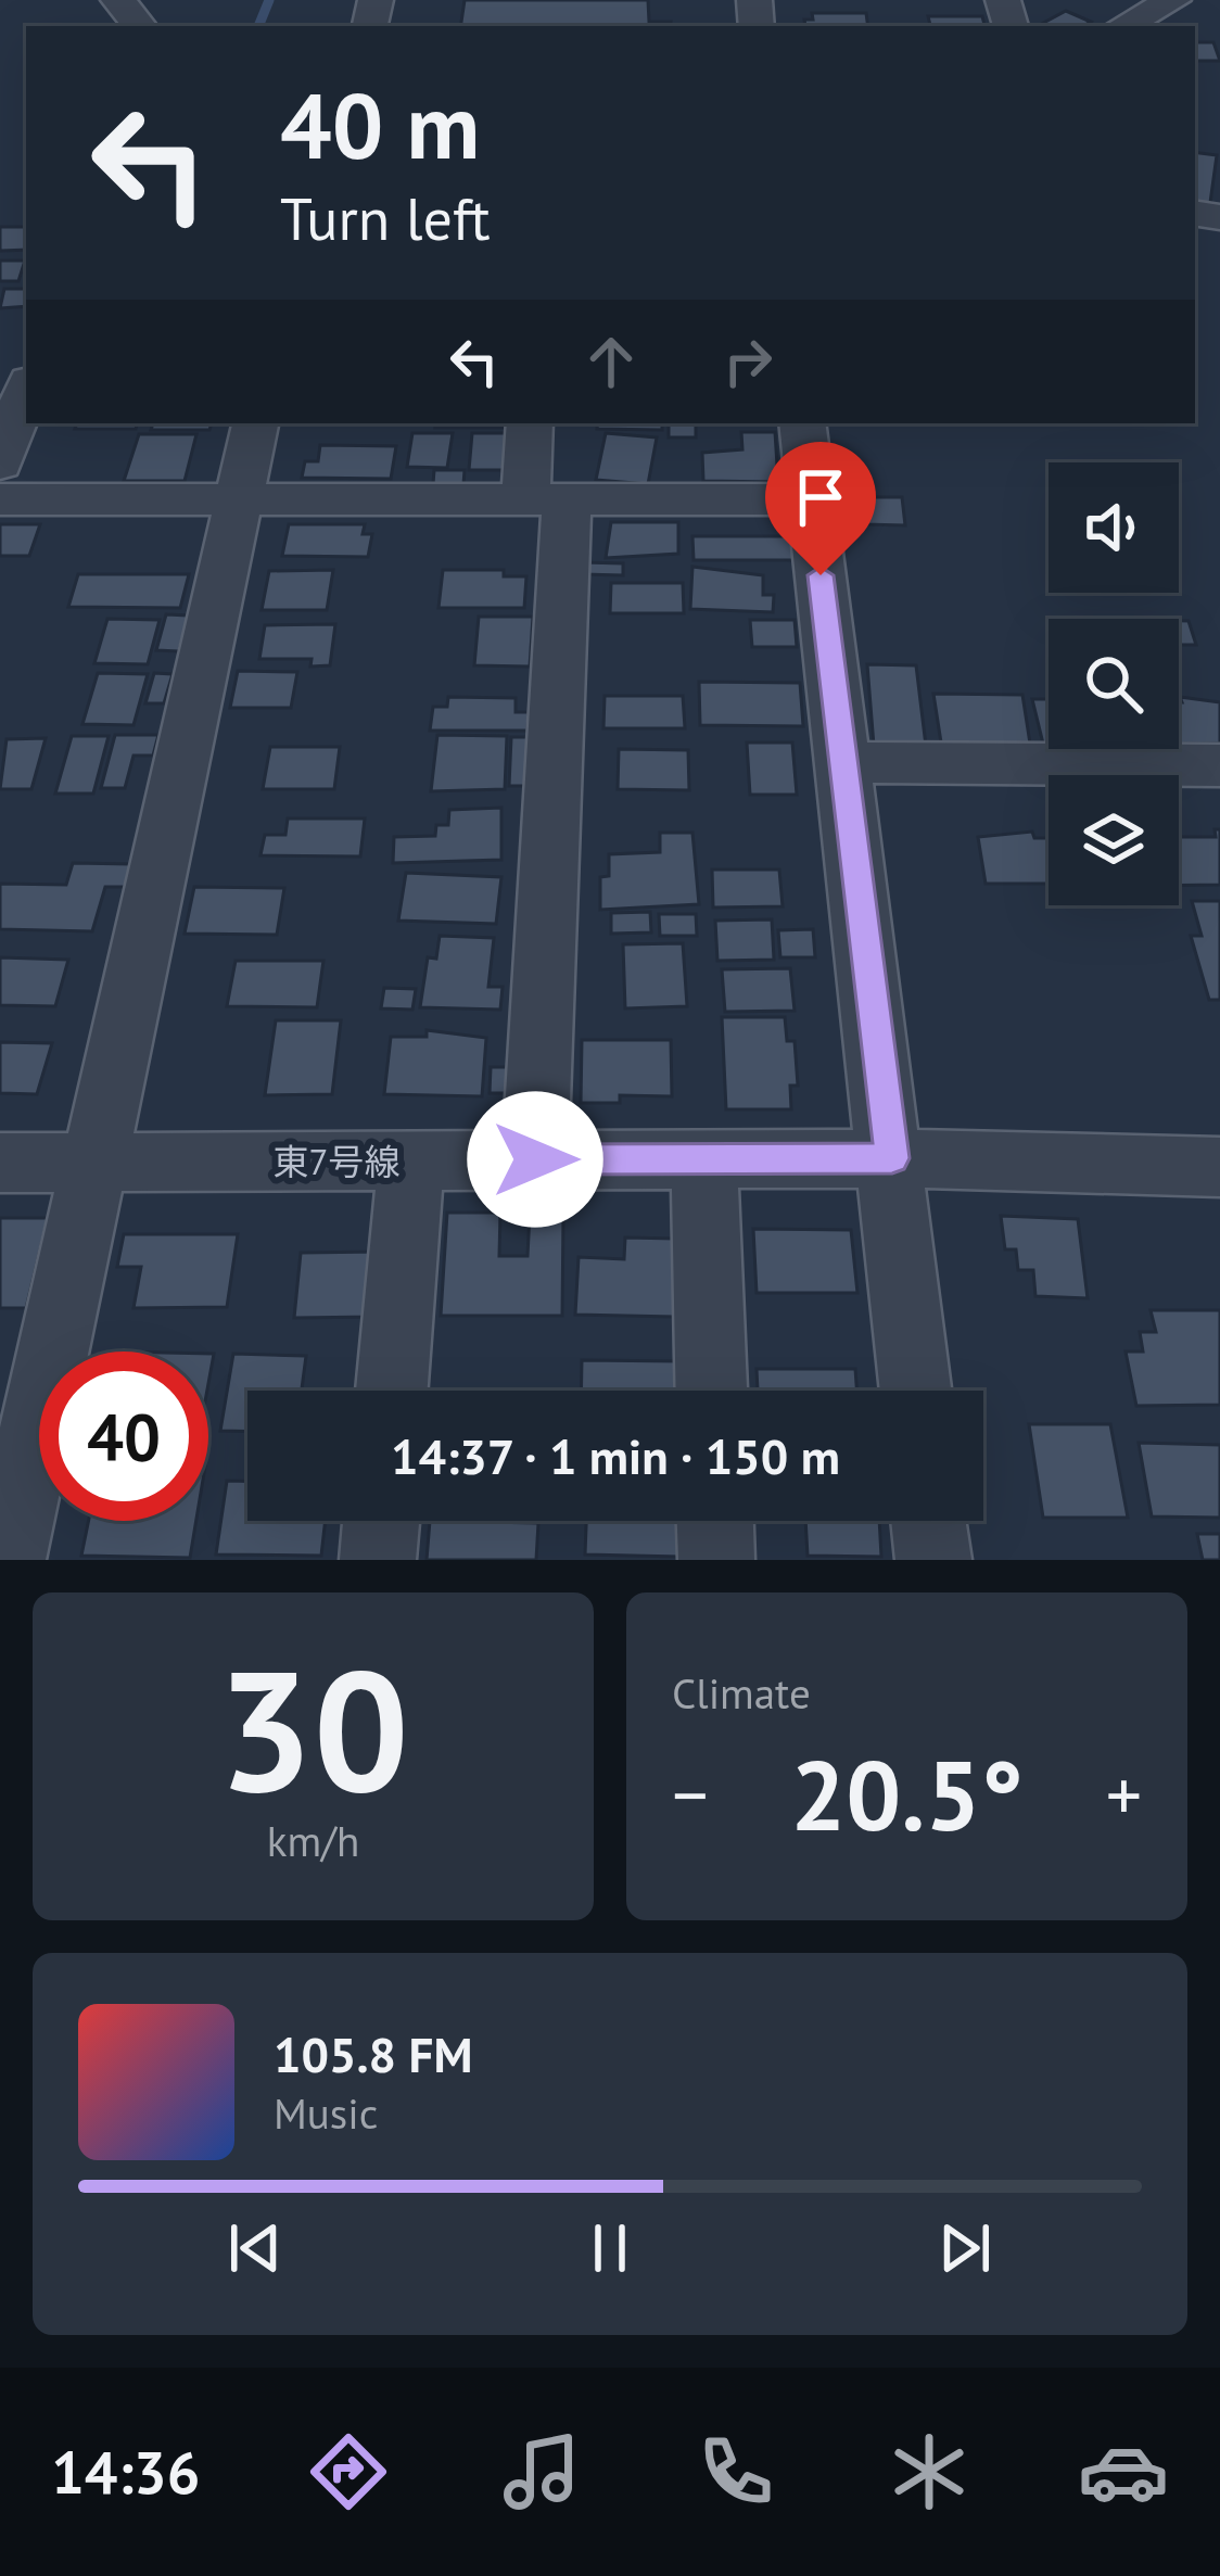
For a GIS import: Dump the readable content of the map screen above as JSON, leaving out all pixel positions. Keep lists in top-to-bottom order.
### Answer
{
  "streets": {
    "street": ["東7号線"]
  },
  "page": {
    "turn": ["40 m", "Turn left"],
    "limit": "40",
    "trip": "14:37 · 1 min · 150 m",
    "tile": [
      ["30", "km/h"],
      "Climate"
    ],
    "heat": ["−", "20.5°", "+"],
    "song": ["105.8 FM", "Music"],
    "tabs": "14:36"
  }
}
